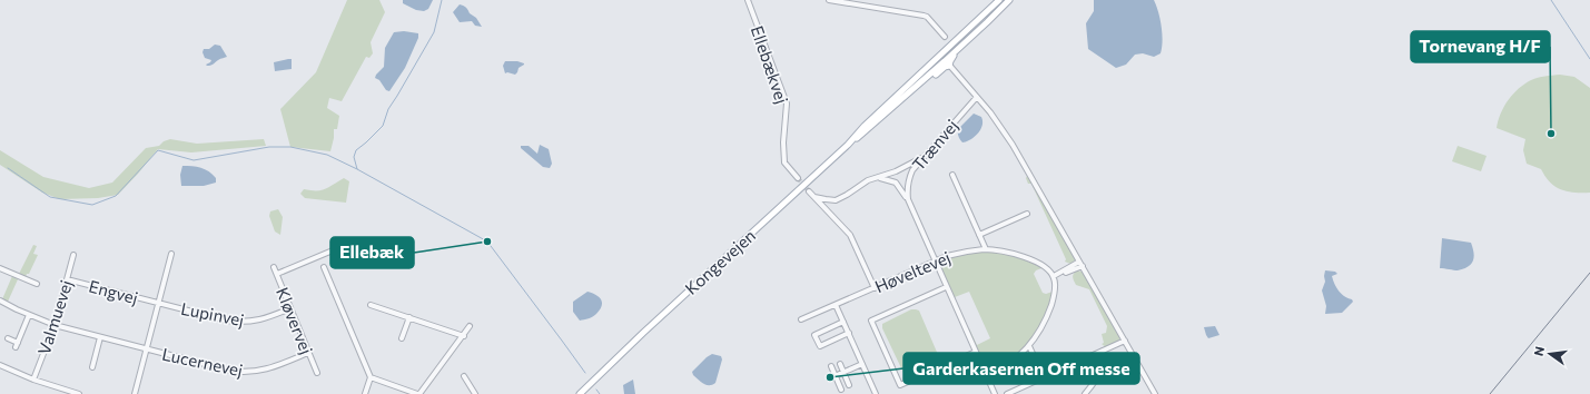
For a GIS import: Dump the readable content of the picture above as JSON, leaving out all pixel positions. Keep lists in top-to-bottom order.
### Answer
{
  "streets": {
    "main road": ["Kongevejen"],
    "street": [
      "Ellebækvej",
      "Trænvej",
      "Høveltevej",
      "Engvej",
      "Lupinvej",
      "Valmuevej",
      "Kløvervej",
      "Lucernevej"
    ]
  },
  "crossings": [
    ["Trænvej", "Høveltevej"],
    ["Engvej", "Lupinvej"],
    ["Engvej", "Valmuevej"],
    ["Lupinvej", "Kløvervej"],
    ["Valmuevej", "Lucernevej"],
    ["Kløvervej", "Lucernevej"]
  ],
  "places": ["Tornevang H/F", "Ellebæk", "Garderkasernen Off messe"],
  "north": "left"
}
